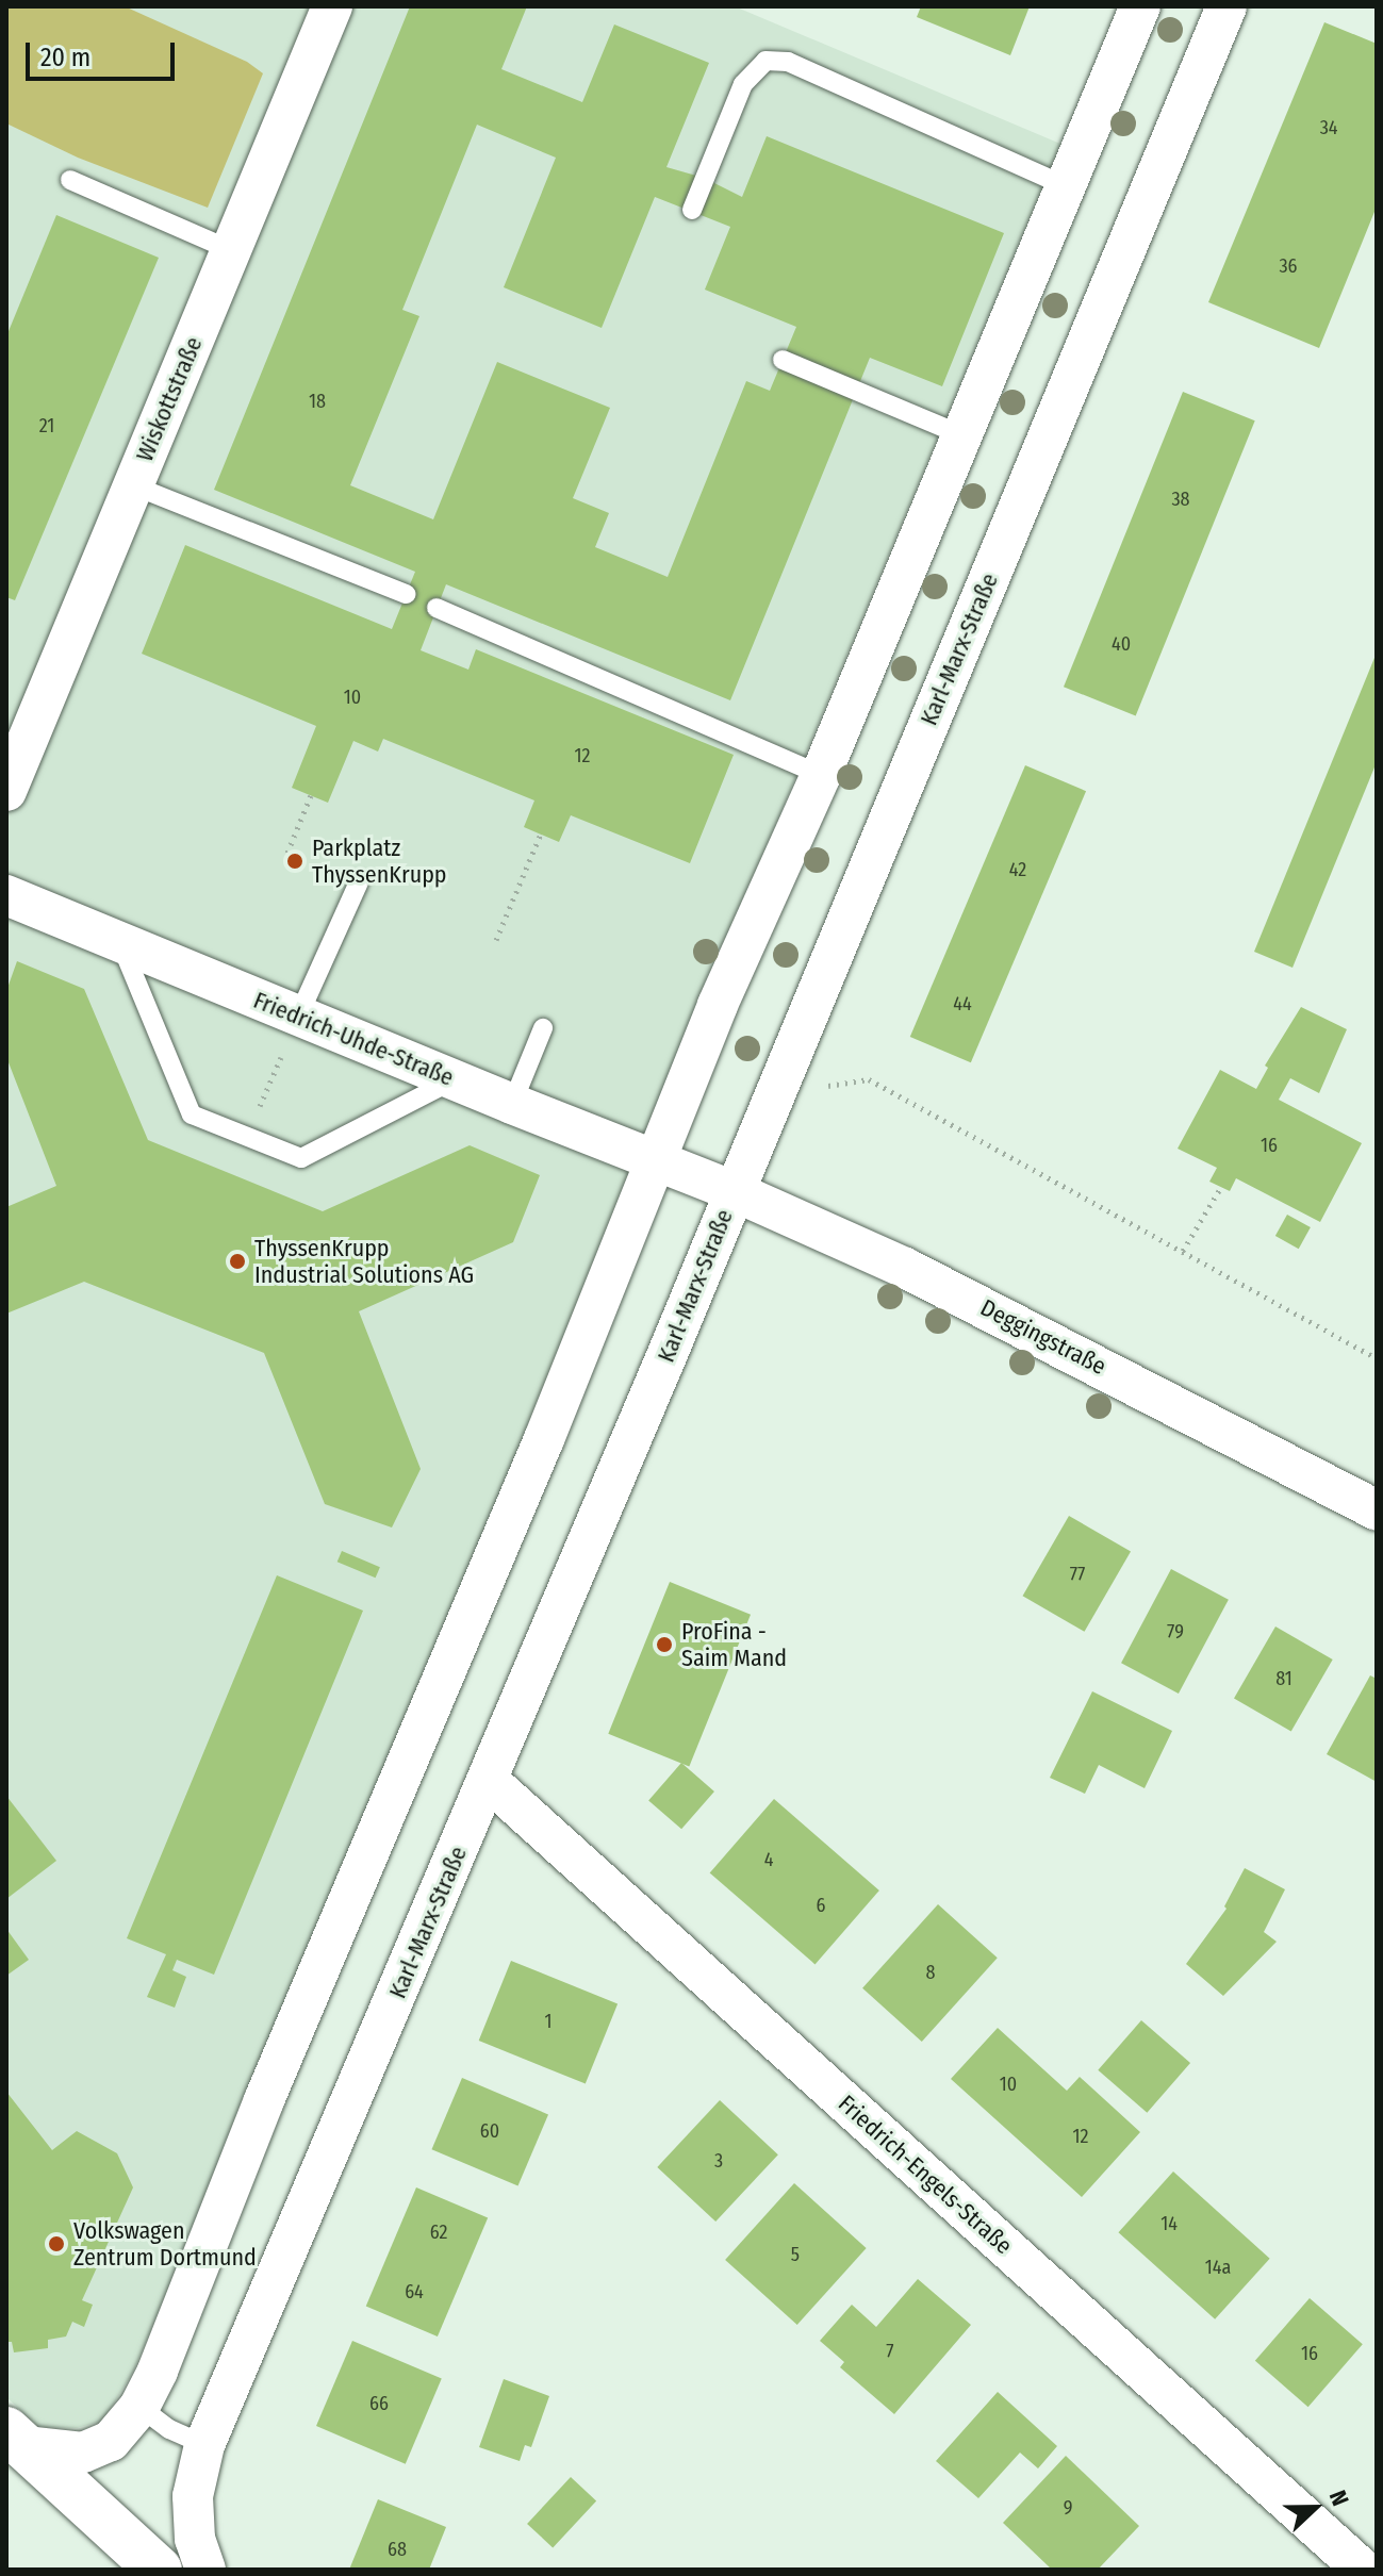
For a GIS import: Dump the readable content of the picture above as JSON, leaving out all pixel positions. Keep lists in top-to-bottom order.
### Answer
{
  "streets": {
    "street": [
      "Wiskottstraße",
      "Karl-Marx-Straße",
      "Friedrich-Uhde-Straße",
      "Deggingstraße",
      "Friedrich-Engels-Straße"
    ]
  },
  "crossings": [
    ["Karl-Marx-Straße", "Friedrich-Uhde-Straße"],
    ["Karl-Marx-Straße", "Deggingstraße"],
    ["Karl-Marx-Straße", "Friedrich-Engels-Straße"],
    ["Friedrich-Uhde-Straße", "Deggingstraße"]
  ],
  "places": [
    "Parkplatz ThyssenKrupp",
    "ThyssenKrupp Industrial Solutions AG",
    "ProFina - Saim Mand",
    "Volkswagen Zentrum Dortmund"
  ],
  "house_numbers": [
    "34",
    "36",
    "18",
    "21",
    "38",
    "40",
    "10",
    "12",
    "42",
    "44",
    "16",
    "77",
    "79",
    "81",
    "4",
    "6",
    "8",
    "1",
    "10",
    "60",
    "12",
    "3",
    "14",
    "62",
    "5",
    "14a",
    "64",
    "7",
    "16",
    "66",
    "9",
    "68"
  ],
  "scale_bar": "20 m",
  "north": "right"
}
